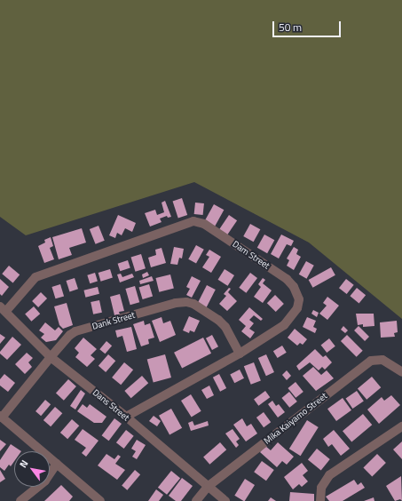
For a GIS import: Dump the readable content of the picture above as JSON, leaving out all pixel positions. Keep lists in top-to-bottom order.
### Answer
{
  "streets": {
    "street": [
      "Dam Street",
      "Dank Street",
      "Dans Street",
      "Mika Kaiyamo Street"
    ]
  },
  "crossings": [
    ["Dam Street", "Dank Street"],
    ["Dam Street", "Dans Street"],
    ["Dank Street", "Dans Street"],
    ["Dans Street", "Mika Kaiyamo Street"]
  ],
  "scale_bar": "50 m",
  "north": "top left"
}
